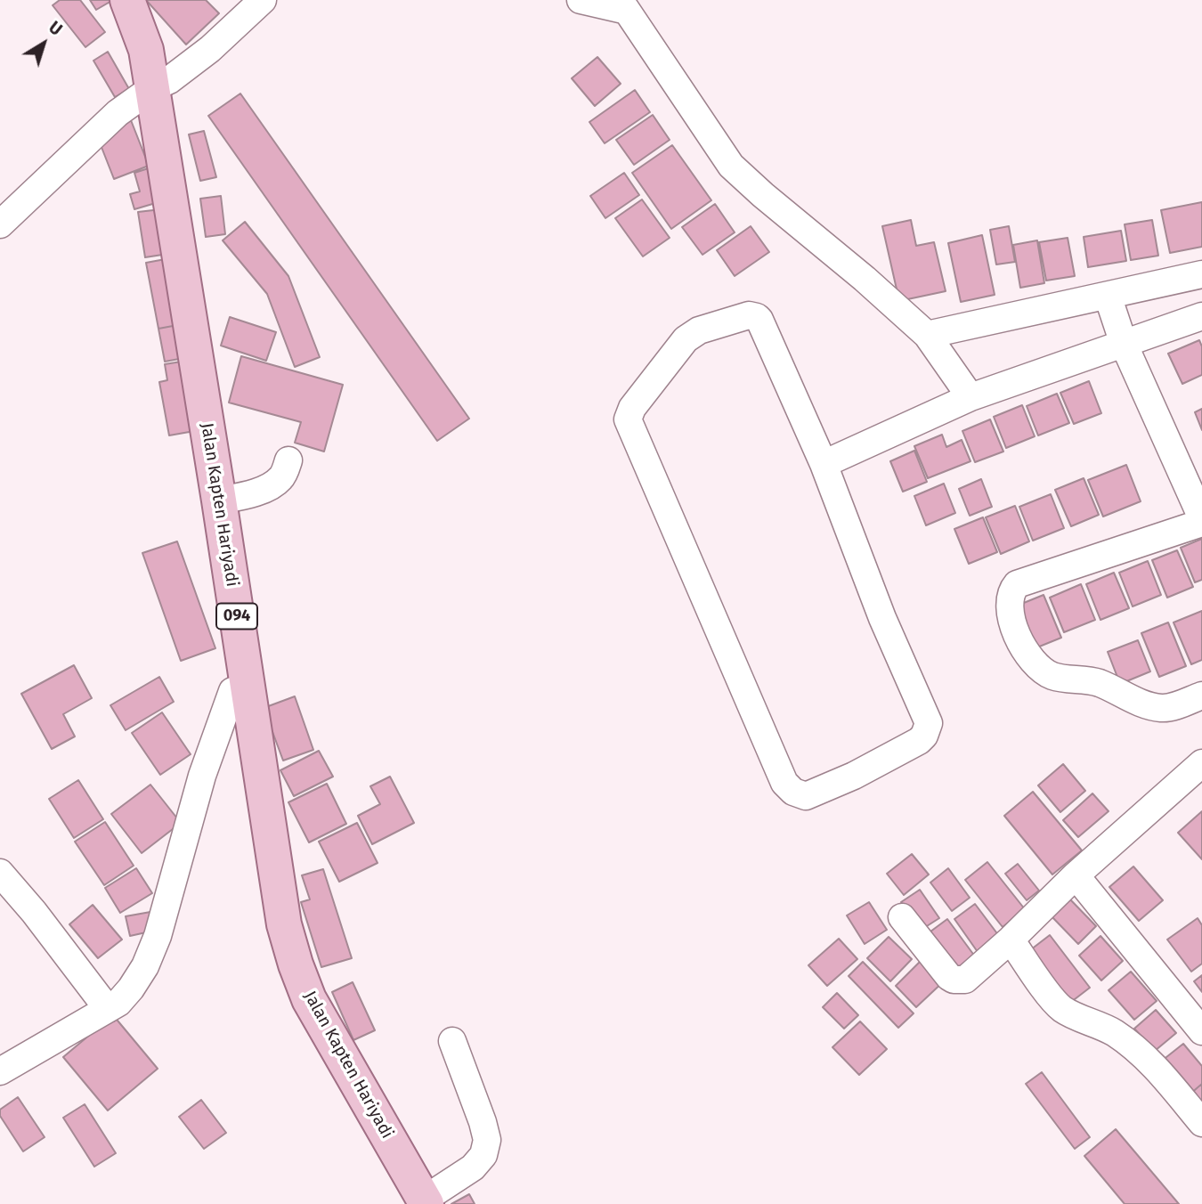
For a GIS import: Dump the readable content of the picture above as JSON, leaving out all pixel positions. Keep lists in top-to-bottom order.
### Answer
{
  "streets": {
    "main road": ["Jalan Kapten Hariyadi", "094"]
  },
  "north": "top right"
}
